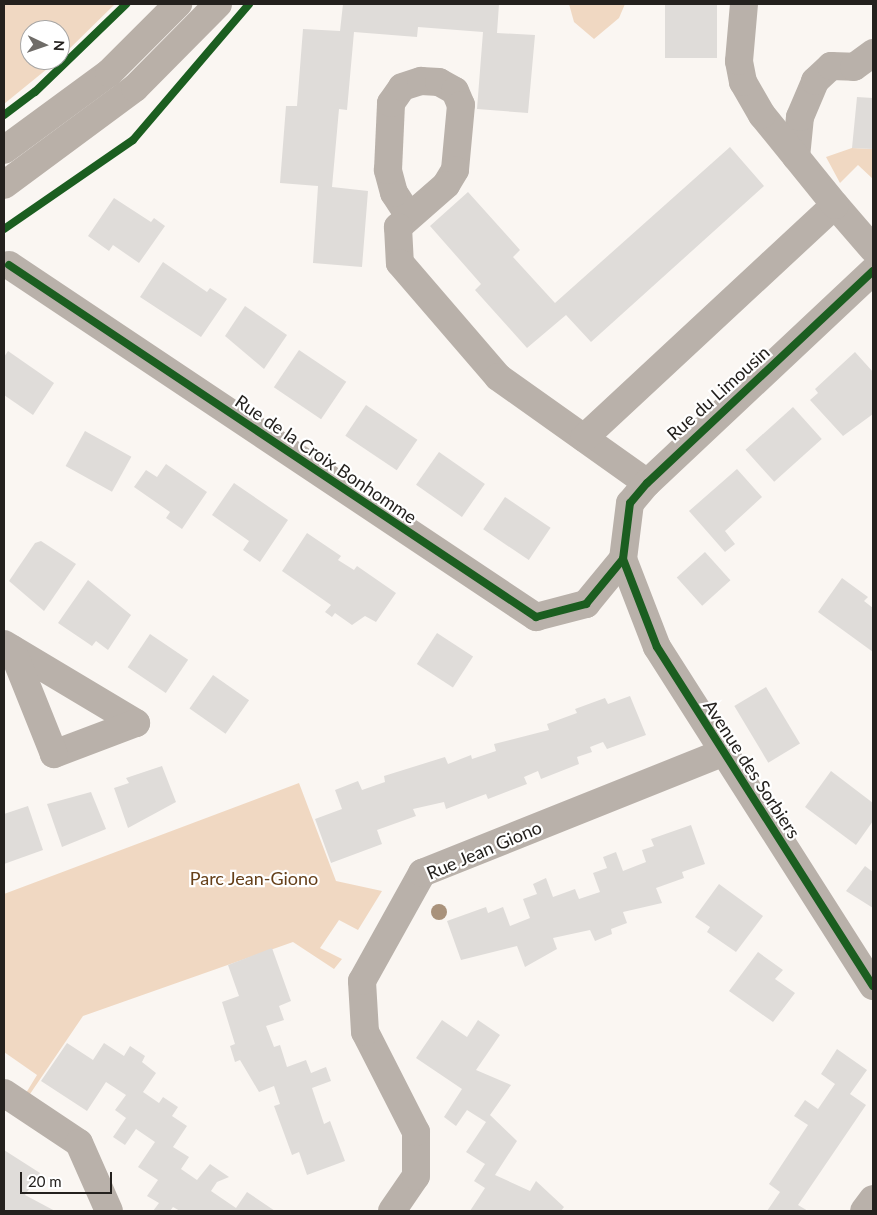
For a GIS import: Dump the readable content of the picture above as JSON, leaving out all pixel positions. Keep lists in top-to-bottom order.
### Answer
{
  "streets": {
    "street": [
      "Rue du Limousin",
      "Rue de la Croix Bonhomme",
      "Avenue des Sorbiers",
      "Rue Jean Giono"
    ]
  },
  "crossings": [
    ["Rue du Limousin", "Rue de la Croix Bonhomme"],
    ["Rue du Limousin", "Avenue des Sorbiers"],
    ["Rue de la Croix Bonhomme", "Avenue des Sorbiers"],
    ["Avenue des Sorbiers", "Rue Jean Giono"]
  ],
  "parks": ["Parc Jean-Giono"],
  "scale_bar": "20 m",
  "north": "right"
}
